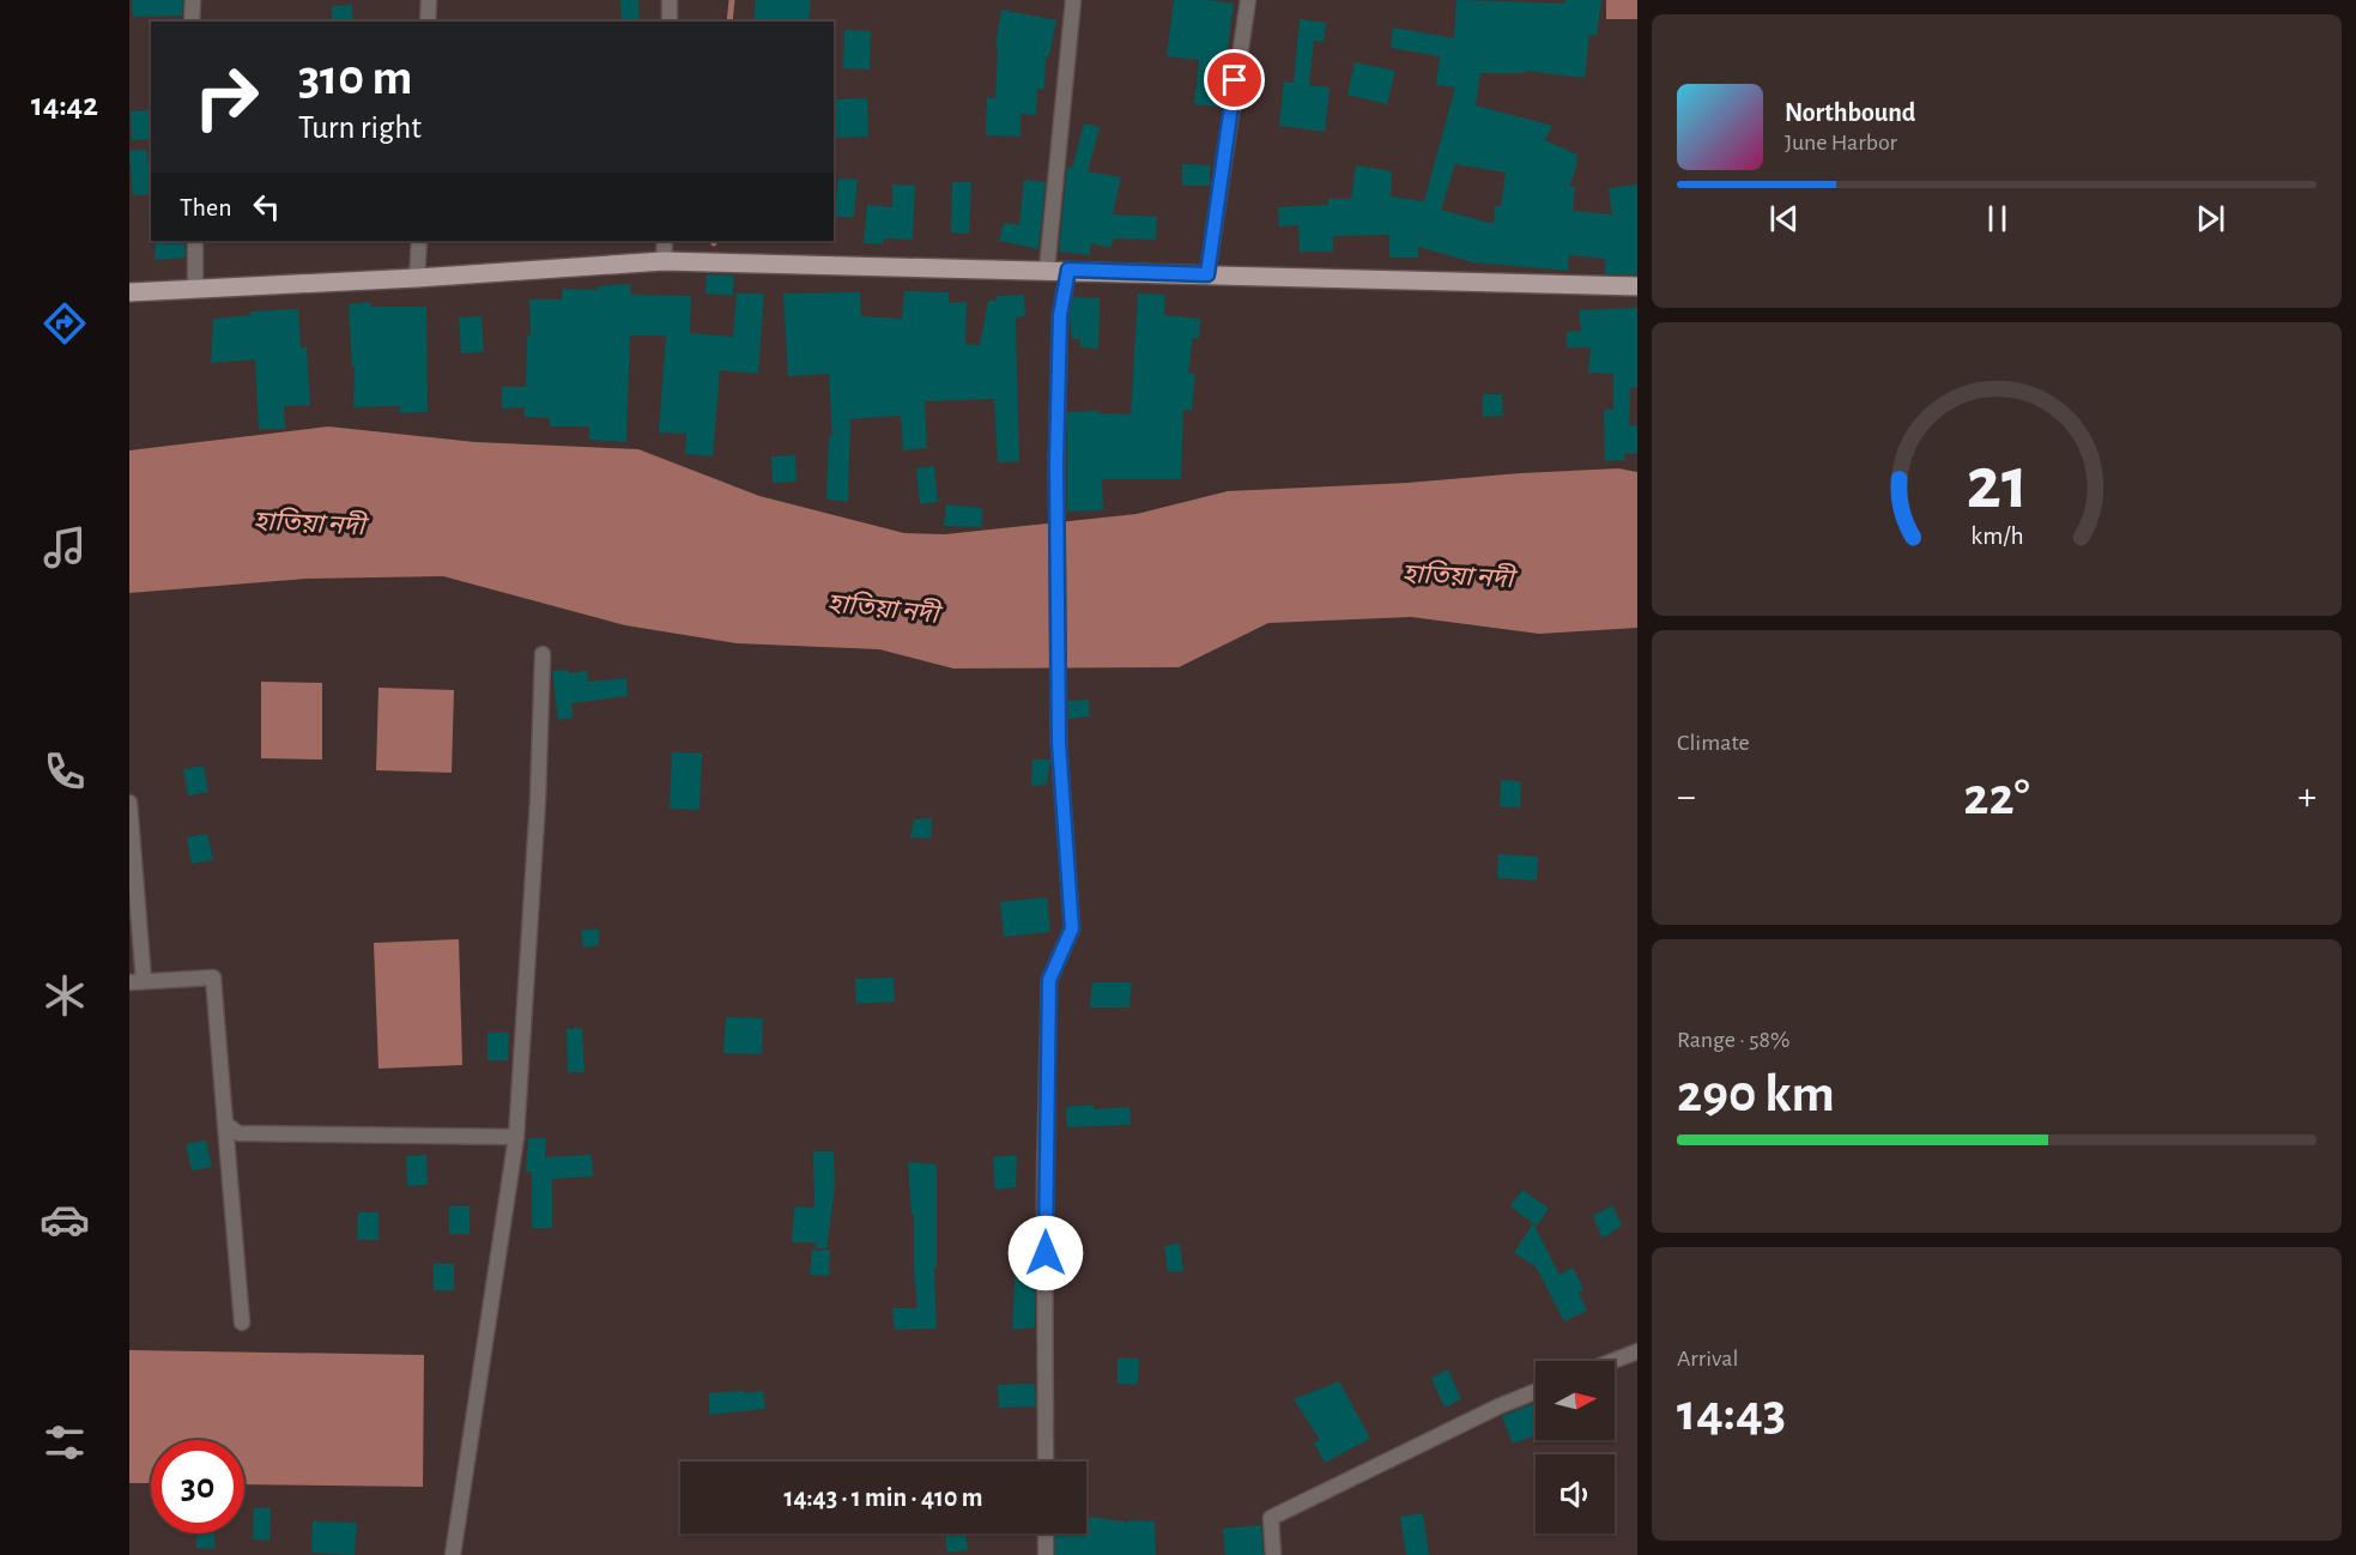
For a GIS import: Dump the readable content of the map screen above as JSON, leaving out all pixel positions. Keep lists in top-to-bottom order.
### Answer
{
  "water": ["হাতিয়া নদী"],
  "north": "right",
  "page": {
    "tabs": "14:42",
    "turn": ["310 m", "Turn right"],
    "song": ["Northbound", "June Harbor"],
    "then": "Then",
    "tile": [
      "Climate",
      ["Range · 58%", "290 km"],
      ["Arrival", "14:43"]
    ],
    "heat": ["−", "22°", "+"],
    "limit": "30",
    "trip": "14:43 · 1 min · 410 m",
    "gauge": ["21", "km/h"]
  }
}
